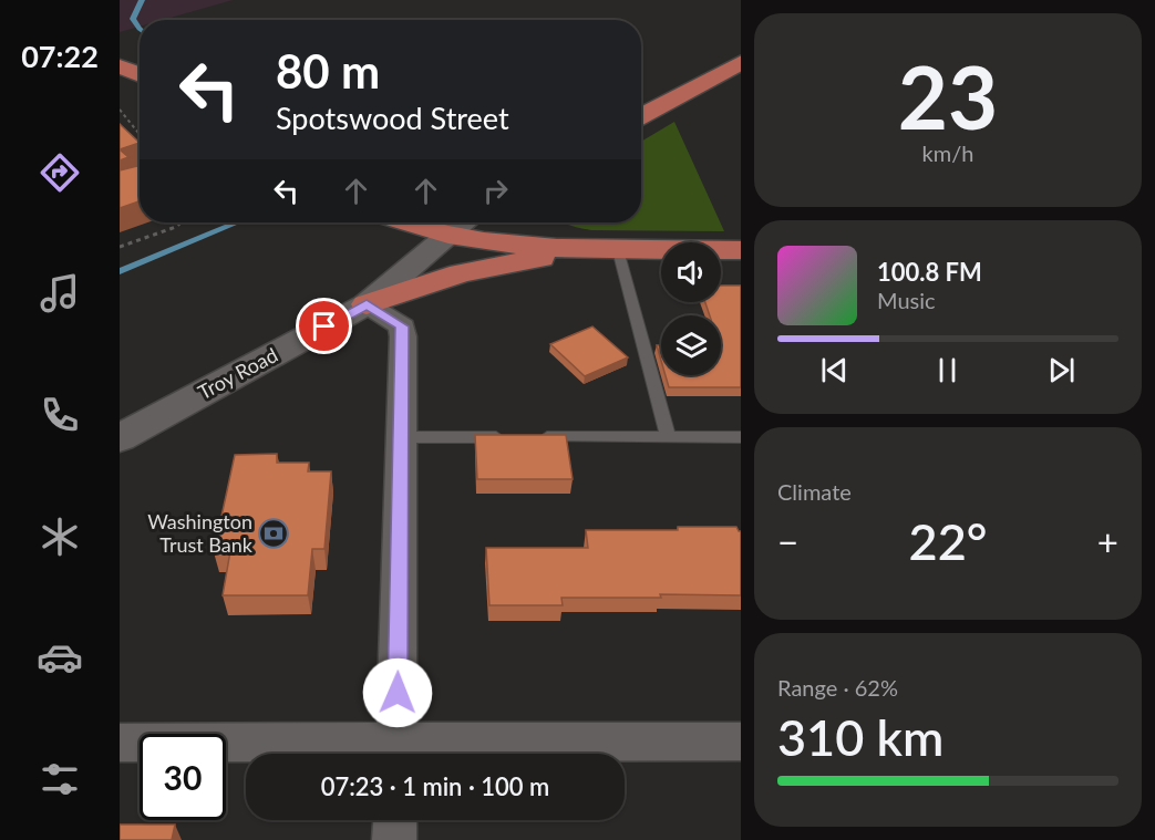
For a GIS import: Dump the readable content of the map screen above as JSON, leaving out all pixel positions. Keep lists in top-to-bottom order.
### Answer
{
  "streets": {
    "main road": ["Troy Road"]
  },
  "places": {
    "bank": ["Washington Trust Bank"]
  },
  "page": {
    "tabs": "07:22",
    "tile": [
      ["23", "km/h"],
      "Climate",
      ["Range · 62%", "310 km"]
    ],
    "turn": ["80 m", "Spotswood Street"],
    "song": ["100.8 FM", "Music"],
    "heat": ["−", "22°", "+"],
    "limit": "30",
    "trip": "07:23 · 1 min · 100 m"
  }
}
